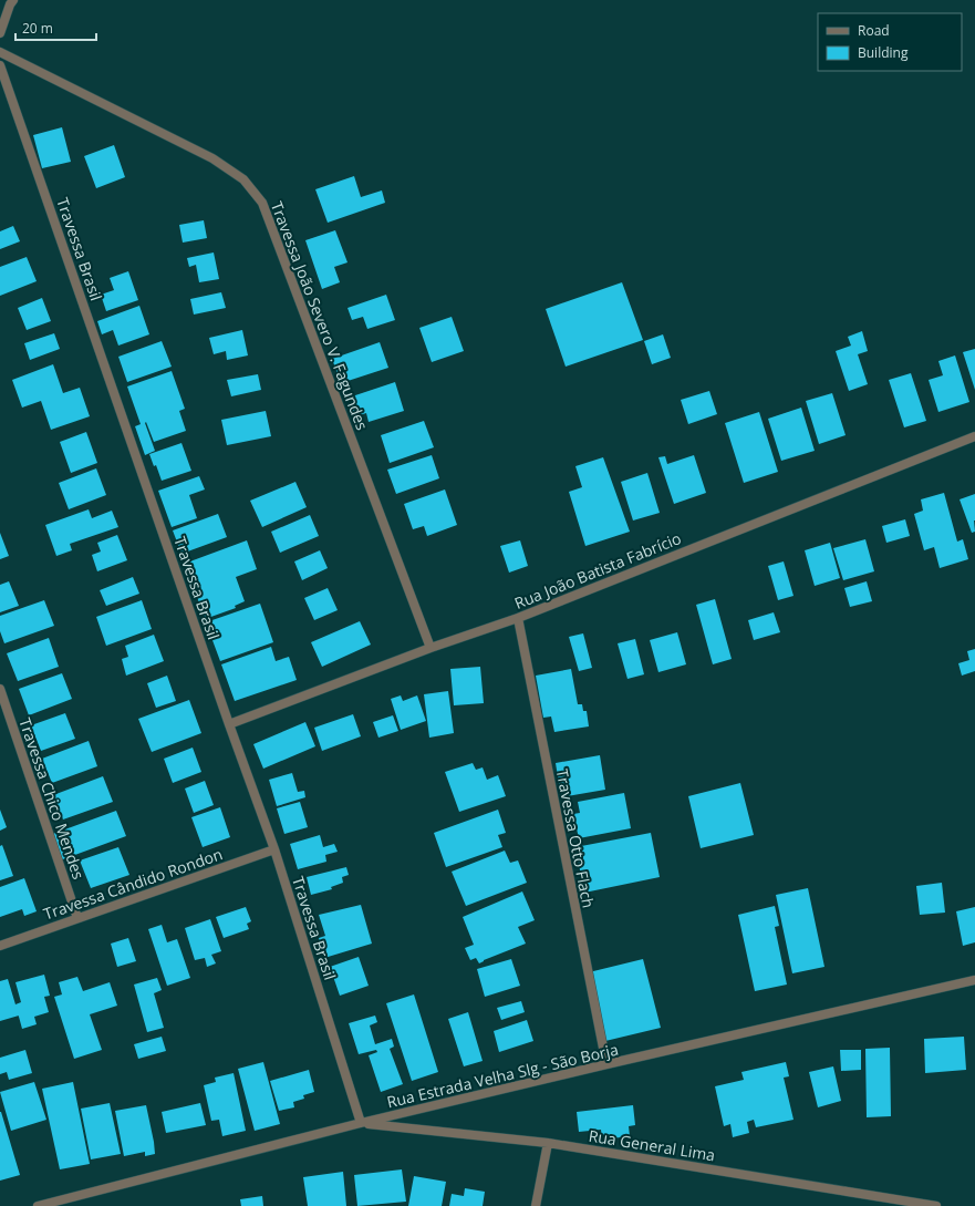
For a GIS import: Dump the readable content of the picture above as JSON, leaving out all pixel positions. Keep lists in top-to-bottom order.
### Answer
{
  "streets": {
    "street": [
      "Travessa Brasil",
      "Travessa João Severo V. Fagundes",
      "Rua João Batista Fabrício",
      "Travessa Chico Mendes",
      "Travessa Otto Flach",
      "Travessa Cândido Rondon",
      "Rua Estrada Velha Slg - São Borja",
      "Rua General Lima"
    ]
  },
  "crossings": [
    ["Travessa Brasil", "Rua João Batista Fabrício"],
    ["Travessa Brasil", "Travessa Cândido Rondon"],
    ["Travessa Brasil", "Rua Estrada Velha Slg - São Borja"],
    ["Travessa Brasil", "Rua General Lima"],
    ["Travessa João Severo V. Fagundes", "Rua João Batista Fabrício"],
    ["Rua João Batista Fabrício", "Travessa Otto Flach"],
    ["Travessa Chico Mendes", "Travessa Cândido Rondon"],
    ["Travessa Otto Flach", "Rua Estrada Velha Slg - São Borja"],
    ["Rua Estrada Velha Slg - São Borja", "Rua General Lima"]
  ],
  "legend": ["Road", "Building"],
  "scale_bar": "20 m"
}
